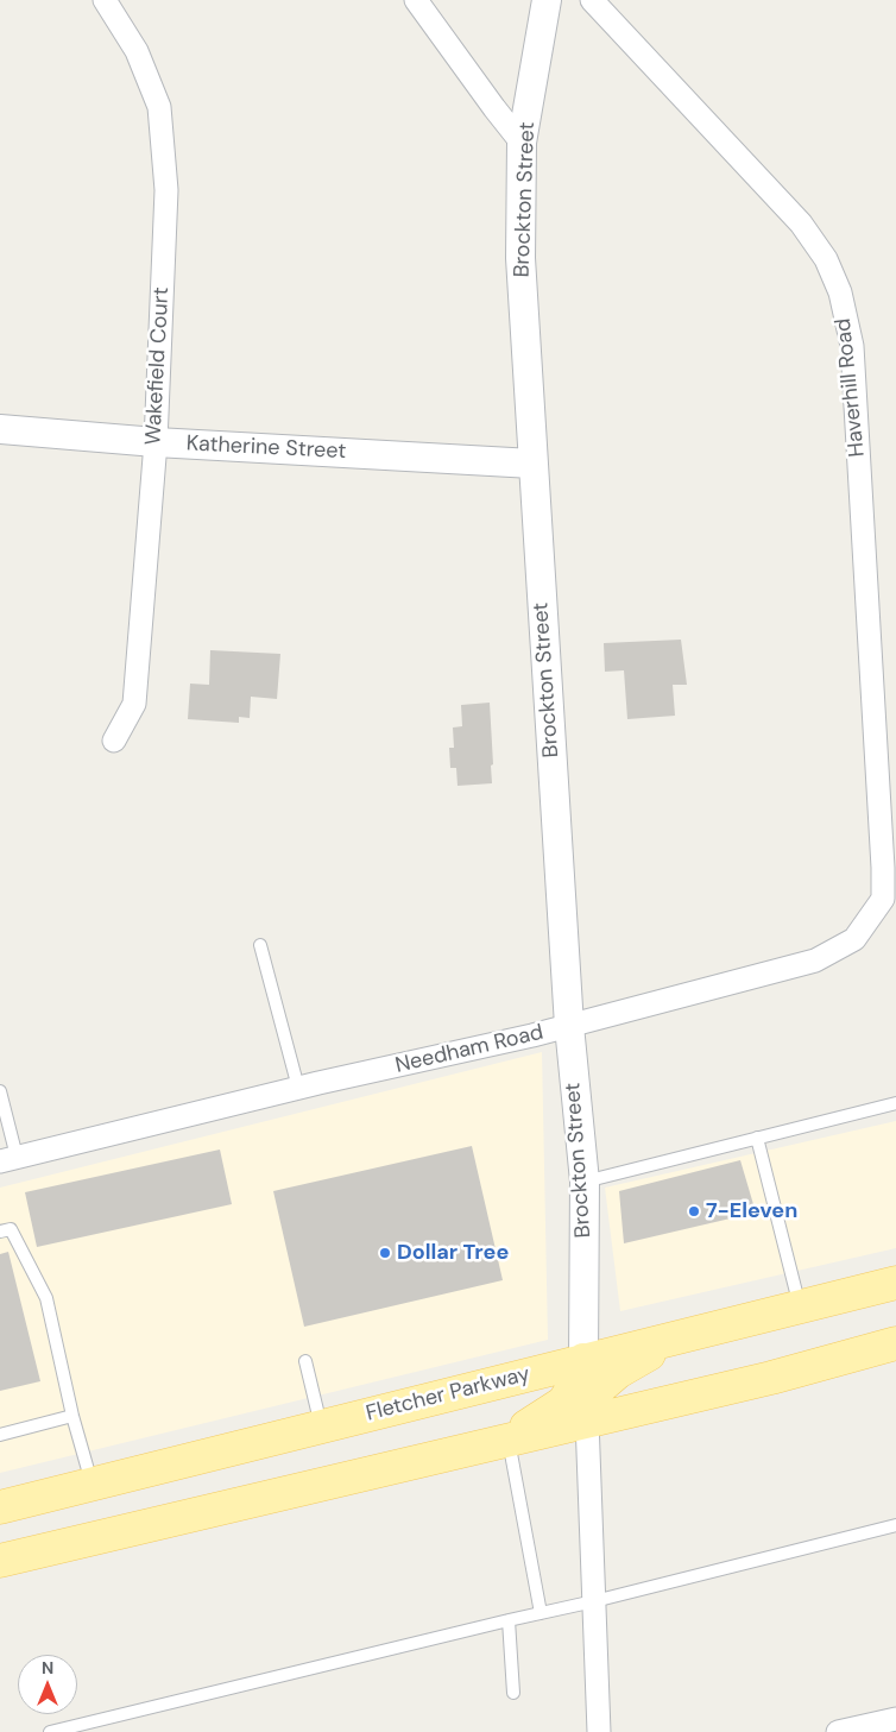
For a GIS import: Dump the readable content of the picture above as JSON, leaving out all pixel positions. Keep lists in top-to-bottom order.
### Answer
{
  "streets": {
    "main road": ["Fletcher Parkway"],
    "street": [
      "Brockton Street",
      "Wakefield Court",
      "Haverhill Road",
      "Katherine Street",
      "Needham Road"
    ]
  },
  "crossings": [
    ["Brockton Street", "Katherine Street"],
    ["Brockton Street", "Needham Road"],
    ["Brockton Street", "Fletcher Parkway"],
    ["Wakefield Court", "Katherine Street"],
    ["Haverhill Road", "Needham Road"]
  ],
  "places": ["7-Eleven", "Dollar Tree"],
  "north": "top"
}
